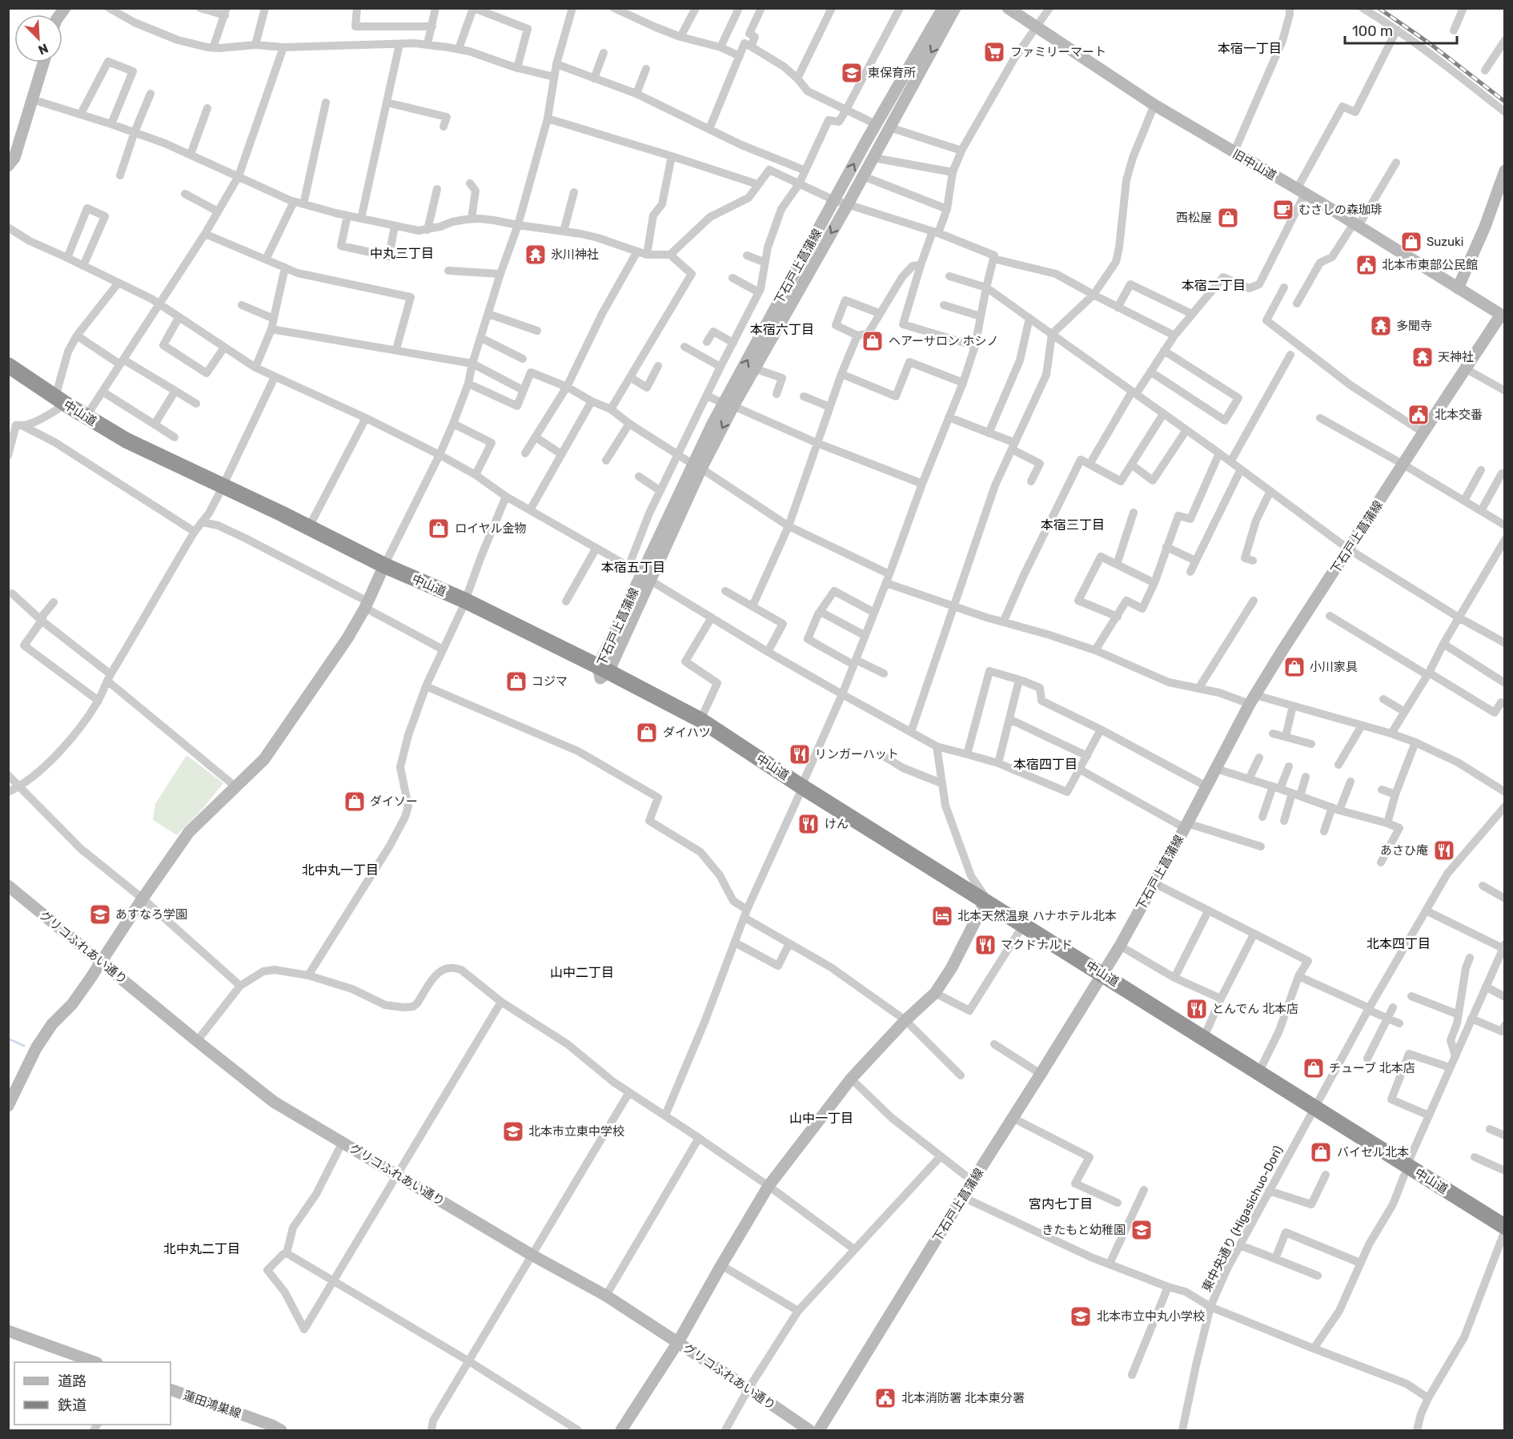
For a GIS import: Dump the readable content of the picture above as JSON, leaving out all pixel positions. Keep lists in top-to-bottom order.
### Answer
{
  "streets": {
    "highway": ["中山道"],
    "main road": [
      "旧中山道",
      "下石戸上菖蒲線",
      "グリコふれあい通り",
      "蓮田鴻巣線"
    ],
    "street": ["東中央通り (Higasichuo-Dori)"]
  },
  "crossings": [
    ["旧中山道", "下石戸上菖蒲線"],
    ["下石戸上菖蒲線", "中山道"],
    ["中山道", "東中央通り (Higasichuo-Dori)"]
  ],
  "districts": [
    "本宿一丁目",
    "中丸三丁目",
    "本宿二丁目",
    "本宿六丁目",
    "本宿三丁目",
    "本宿五丁目",
    "本宿四丁目",
    "北中丸一丁目",
    "北本四丁目",
    "山中二丁目",
    "山中一丁目",
    "宮内七丁目",
    "北中丸二丁目"
  ],
  "places": {
    "supermarket": ["ファミリーマート"],
    "school or university": [
      "東保育所",
      "あすなろ学園",
      "北本市立東中学校",
      "きたもと幼稚園",
      "北本市立中丸小学校"
    ],
    "cafe": ["むさしの森珈琲"],
    "shop": [
      "西松屋",
      "Suzuki",
      "ヘアーサロン ホシノ",
      "ロイヤル金物",
      "小川家具",
      "コジマ",
      "ダイハツ",
      "ダイソー",
      "チューブ 北本店",
      "バイセル北本"
    ],
    "temple": ["氷川神社", "多聞寺", "天神社"],
    "public building": ["北本市東部公民館", "北本交番", "北本消防署 北本東分署"],
    "restaurant": [
      "リンガーハット",
      "けん",
      "あさひ庵",
      "マクドナルド",
      "とんでん 北本店"
    ],
    "hotel": ["北本天然温泉 ハナホテル北本"]
  },
  "legend": ["道路", "鉄道"],
  "scale_bar": "100 m",
  "north": "bottom right"
}
